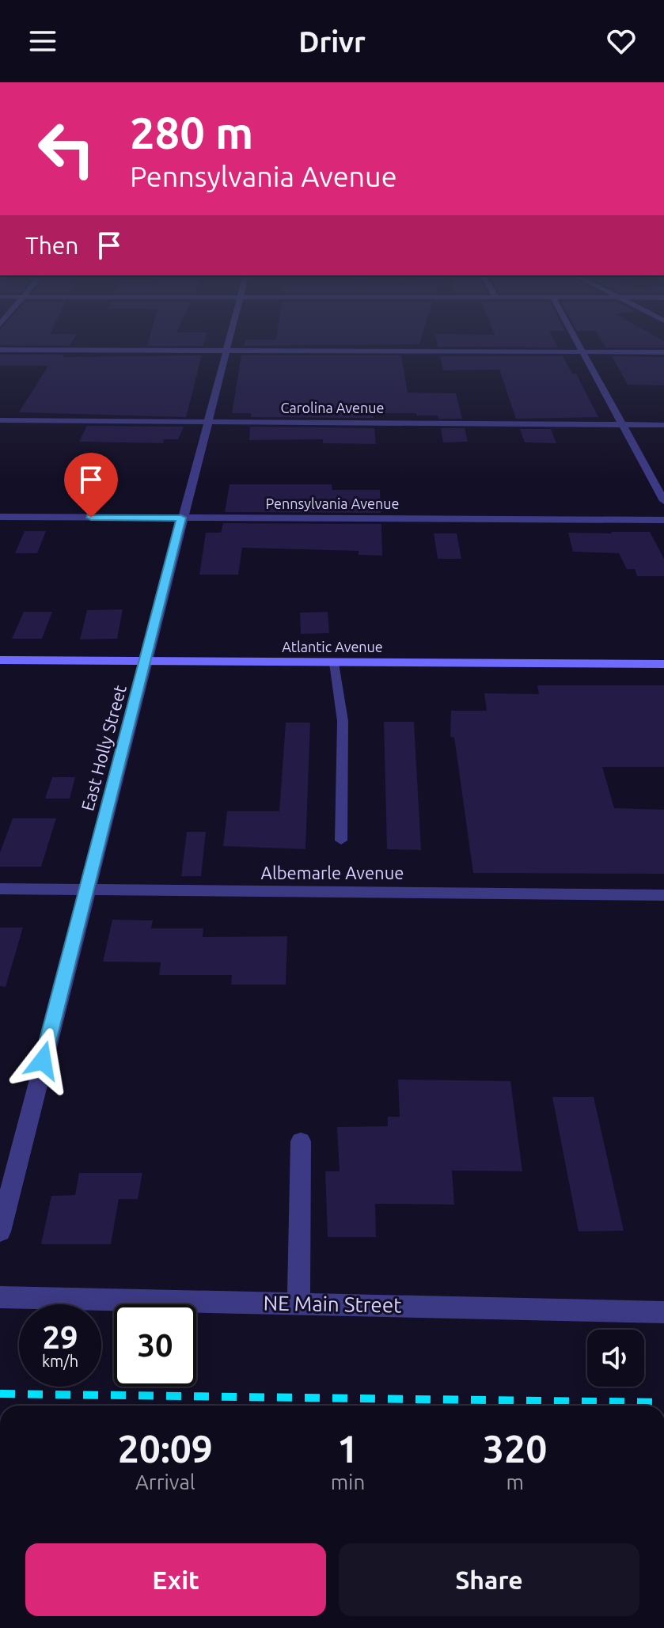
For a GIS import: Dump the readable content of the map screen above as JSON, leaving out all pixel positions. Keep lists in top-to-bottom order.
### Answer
{
  "streets": {
    "main road": ["Atlantic Avenue"],
    "street": [
      "Carolina Avenue",
      "Pennsylvania Avenue",
      "East Holly Street",
      "Albemarle Avenue",
      "NE Main Street"
    ]
  },
  "crossings": [
    ["Carolina Avenue", "East Holly Street"],
    ["Pennsylvania Avenue", "East Holly Street"],
    ["Atlantic Avenue", "East Holly Street"],
    ["East Holly Street", "Albemarle Avenue"]
  ],
  "page": {
    "header": "Drivr",
    "turn": ["280 m", "Pennsylvania Avenue"],
    "then": "Then",
    "speed": "29 km/h",
    "limit": "30",
    "eta": [
      "20:09",
      "Arrival",
      "1",
      "min",
      "320",
      "m"
    ],
    "buttons": ["Exit", "Share"]
  }
}
